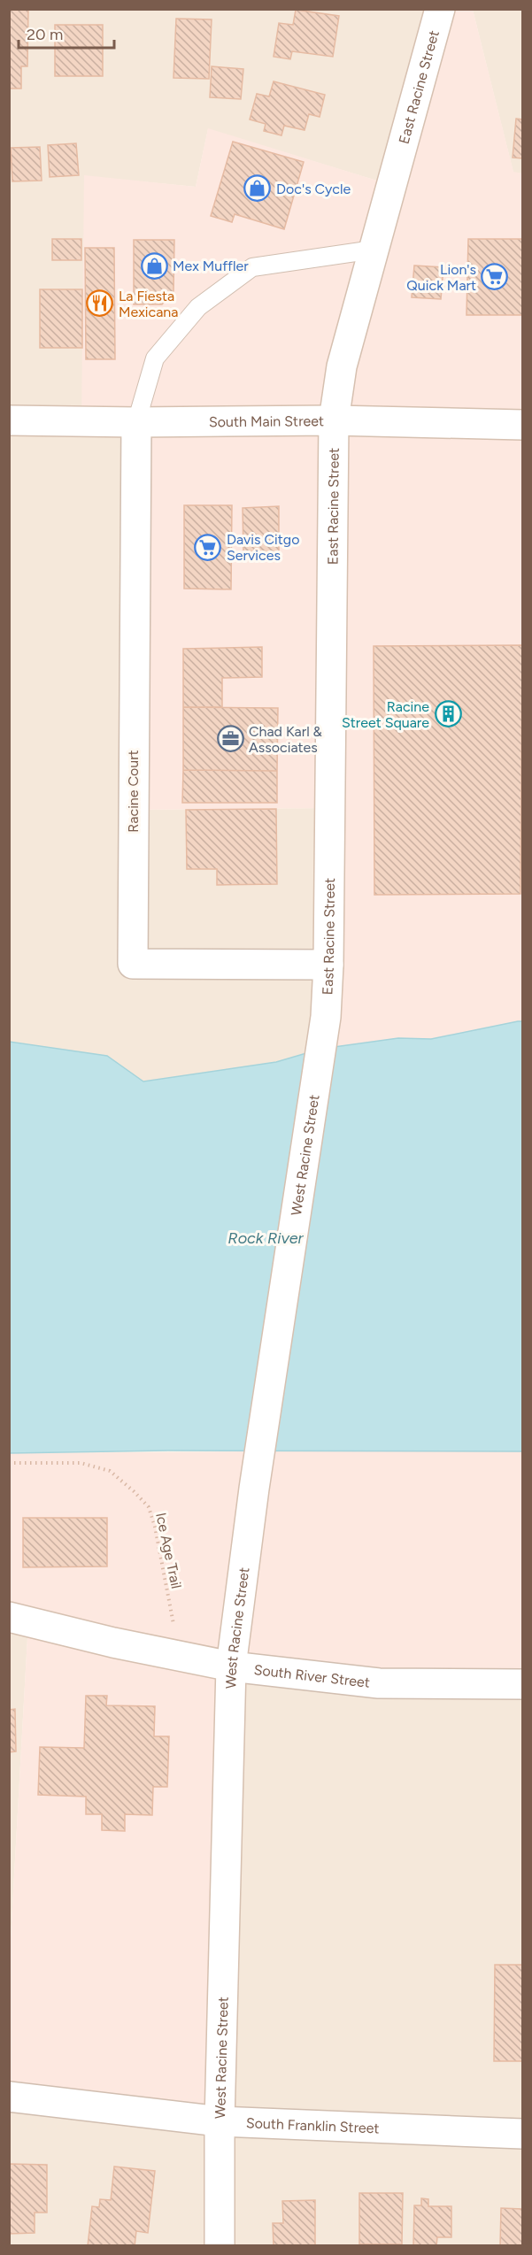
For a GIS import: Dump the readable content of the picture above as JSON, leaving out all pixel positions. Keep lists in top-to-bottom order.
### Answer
{
  "streets": {
    "main road": [
      "East Racine Street",
      "South Main Street",
      "Racine Court",
      "West Racine Street",
      "South River Street",
      "South Franklin Street"
    ],
    "path": ["Ice Age Trail"]
  },
  "crossings": [
    ["East Racine Street", "South Main Street"],
    ["East Racine Street", "Racine Court"],
    ["East Racine Street", "West Racine Street"],
    ["South Main Street", "Racine Court"],
    ["West Racine Street", "South River Street"],
    ["West Racine Street", "South Franklin Street"],
    ["Ice Age Trail", "South River Street"]
  ],
  "water": ["Rock River"],
  "places": {
    "shop": ["Doc's Cycle", "Mex Muffler"],
    "supermarket": ["Lion's Quick Mart", "Davis Citgo Services"],
    "restaurant": ["La Fiesta Mexicana"],
    "building": ["Racine Street Square"],
    "office": ["Chad Karl & Associates"]
  },
  "scale_bar": "20 m"
}
